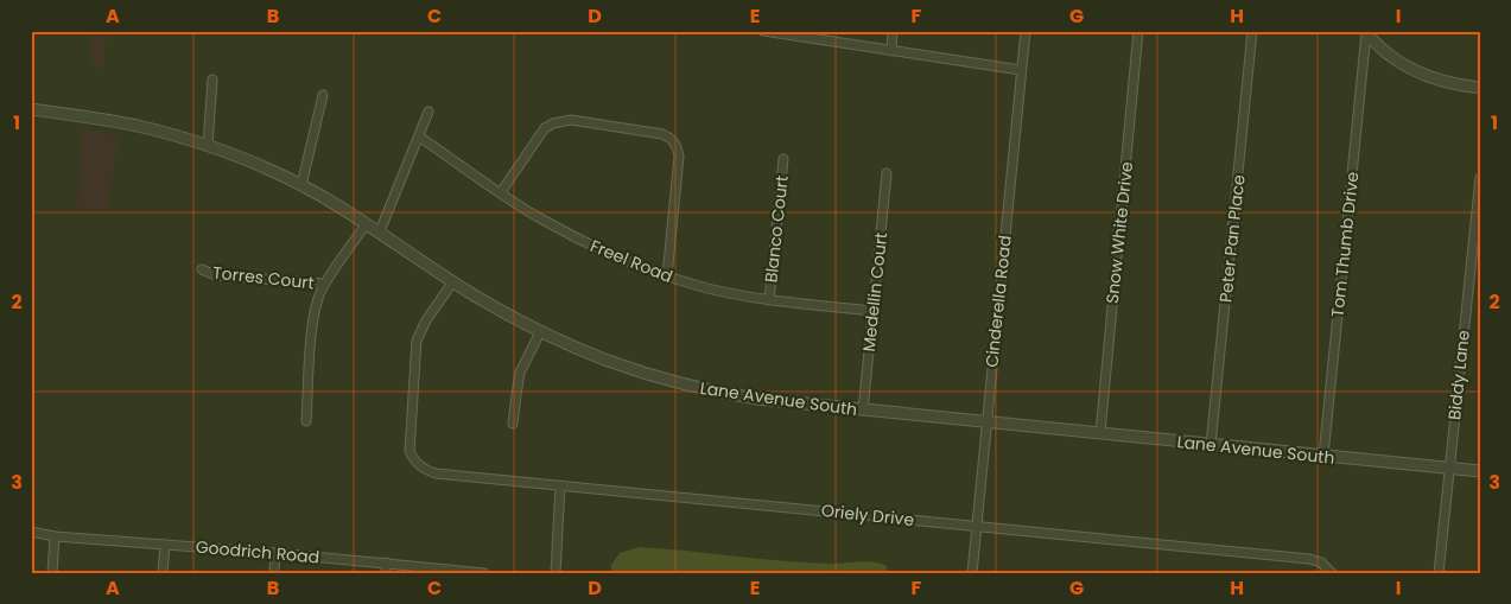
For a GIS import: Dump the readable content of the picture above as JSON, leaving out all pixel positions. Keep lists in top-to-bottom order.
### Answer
{
  "streets": {
    "street": [
      "Blanco Court",
      "Snow White Drive",
      "Peter Pan Place",
      "Tom Thumb Drive",
      "Freel Road",
      "Torres Court",
      "Medellin Court",
      "Cinderella Road",
      "Biddy Lane",
      "Lane Avenue South",
      "Oriely Drive",
      "Goodrich Road"
    ]
  },
  "crossings": [
    ["Blanco Court", "Freel Road"],
    ["Snow White Drive", "Lane Avenue South"],
    ["Peter Pan Place", "Lane Avenue South"],
    ["Tom Thumb Drive", "Lane Avenue South"],
    ["Freel Road", "Medellin Court"],
    ["Medellin Court", "Lane Avenue South"],
    ["Cinderella Road", "Lane Avenue South"],
    ["Cinderella Road", "Oriely Drive"],
    ["Biddy Lane", "Lane Avenue South"],
    ["Lane Avenue South", "Oriely Drive"]
  ],
  "grid": {
    "columns": [
      "A",
      "B",
      "C",
      "D",
      "E",
      "F",
      "G",
      "H",
      "I"
    ],
    "rows": ["1", "2", "3"]
  }
}
